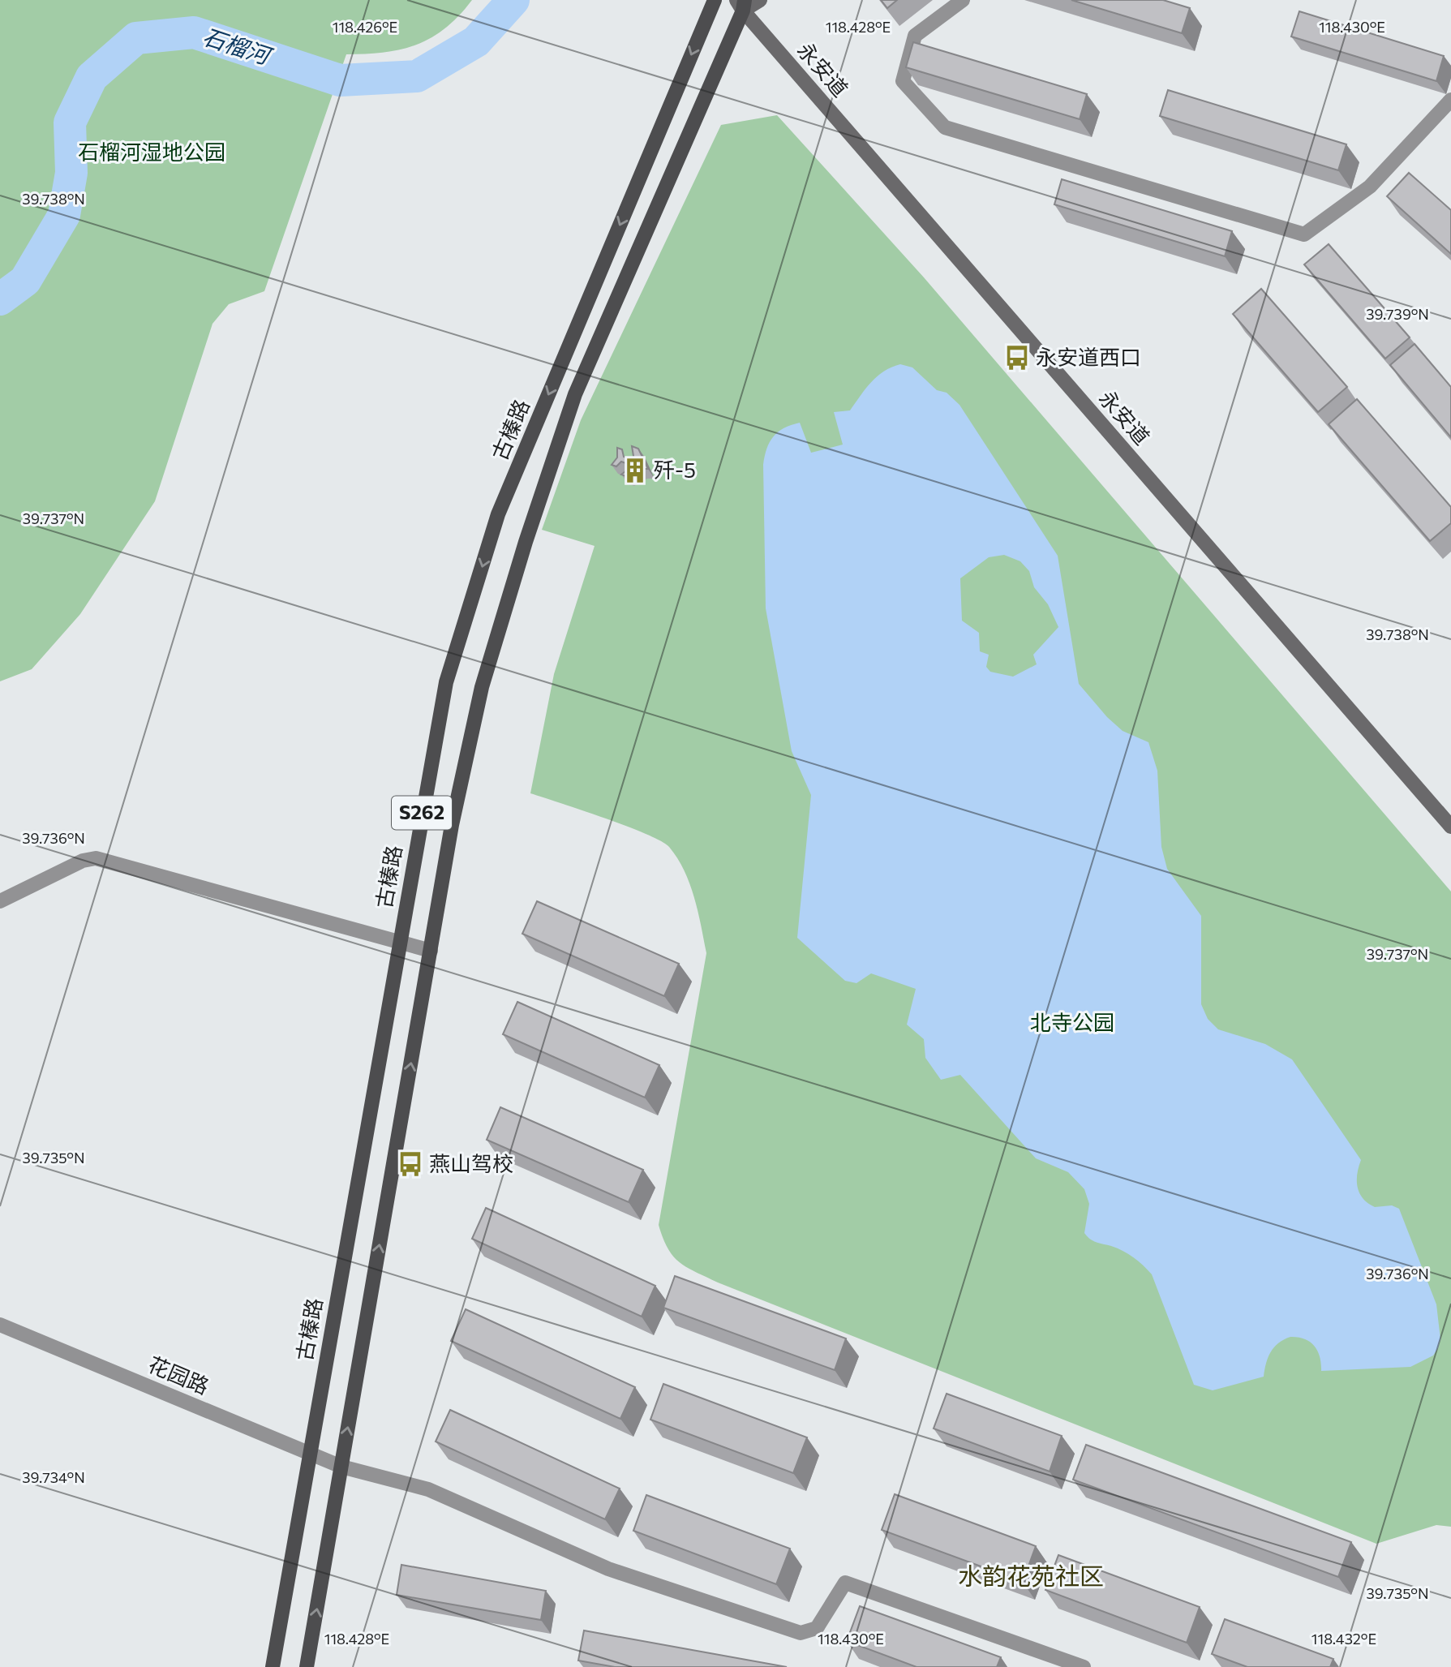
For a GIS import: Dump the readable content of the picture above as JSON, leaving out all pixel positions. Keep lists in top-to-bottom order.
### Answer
{
  "streets": {
    "main road": ["永安道", "古榛路", "S262"],
    "street": ["花园路"]
  },
  "crossings": [
    ["永安道", "S262"],
    ["古榛路", "花园路"],
    ["S262", "花园路"]
  ],
  "districts": ["水韵花苑社区"],
  "water": ["石榴河"],
  "parks": ["石榴河湿地公园", "北寺公园"],
  "places": {
    "bus stop": ["永安道西口", "燕山驾校"],
    "building": ["歼-5"]
  },
  "coordinates": [
    "118.426°E",
    "118.428°E",
    "118.430°E",
    "39.738°N",
    "39.739°N",
    "39.737°N",
    "39.736°N",
    "39.735°N",
    "39.734°N",
    "118.432°E"
  ]
}
